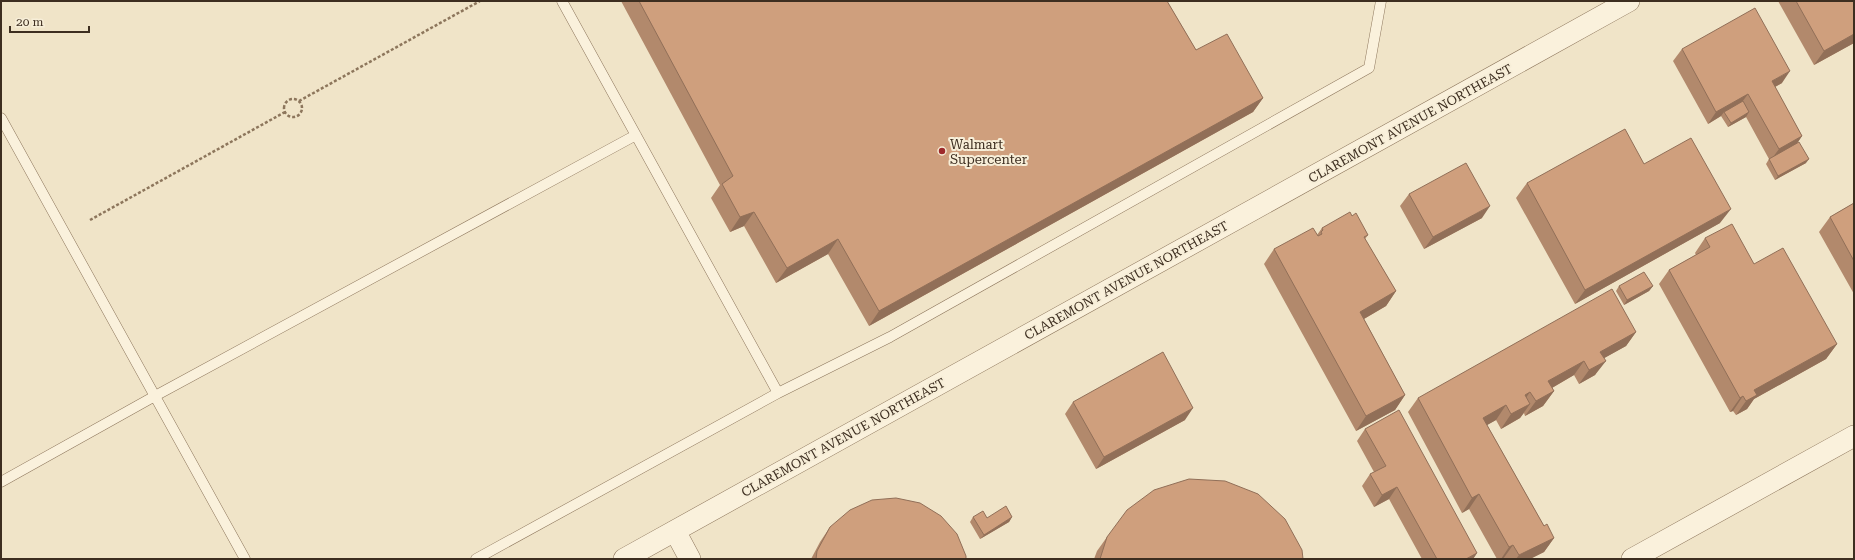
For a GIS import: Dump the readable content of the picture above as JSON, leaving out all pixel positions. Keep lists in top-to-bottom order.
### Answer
{
  "streets": {
    "street": ["CLAREMONT AVENUE NORTHEAST"]
  },
  "places": ["Walmart Supercenter"],
  "scale_bar": "20 m"
}
